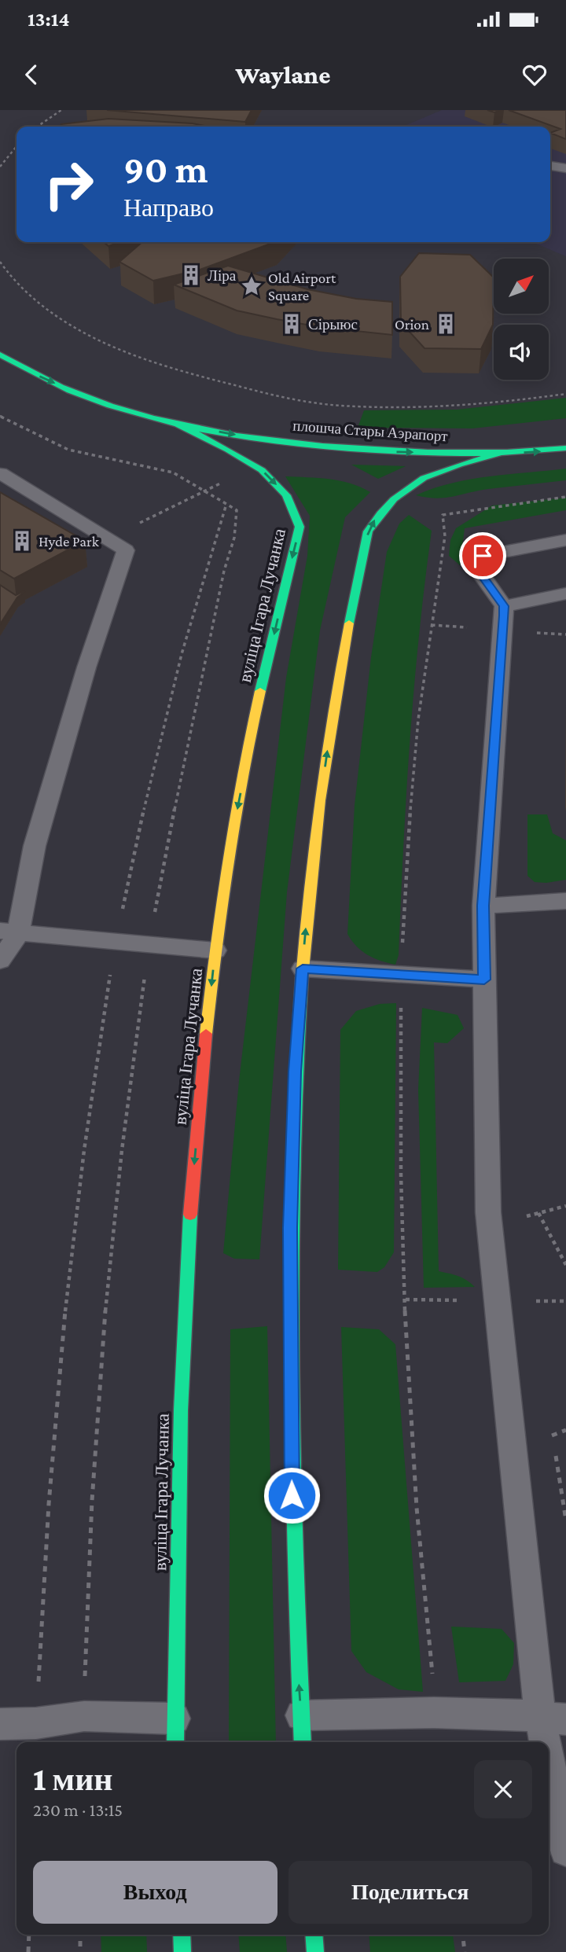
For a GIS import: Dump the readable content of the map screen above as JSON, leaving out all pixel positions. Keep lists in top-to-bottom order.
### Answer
{
  "streets": {
    "street": ["плошча Стары Аэрапорт", "вуліца Ігара Лучанка"]
  },
  "crossings": [
    ["плошча Стары Аэрапорт", "вуліца Ігара Лучанка"]
  ],
  "one_way": ["плошча Стары Аэрапорт"],
  "places": {
    "building": [
      "Ліра",
      "Сірыюс",
      "Orion",
      "Hyde Park"
    ],
    "place": ["Old Airport Square"]
  },
  "north": "top right",
  "page": {
    "status": "13:14",
    "header": "Waylane",
    "turn": ["90 m", "Направо"],
    "heading": ["1 мин", "230 m · 13:15"],
    "buttons": ["Выход", "Поделиться"]
  }
}
